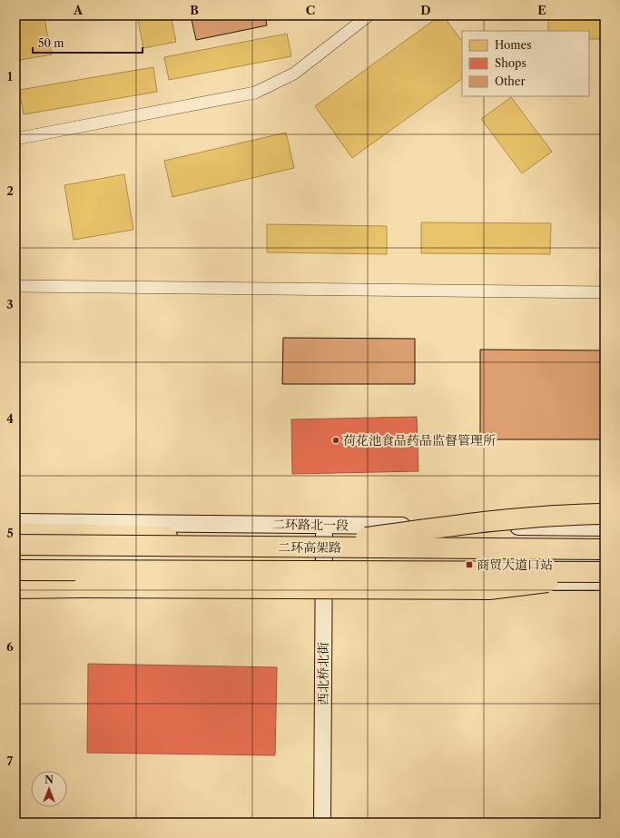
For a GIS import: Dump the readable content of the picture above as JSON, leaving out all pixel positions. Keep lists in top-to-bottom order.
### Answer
{
  "streets": {
    "highway": ["二环高架路"],
    "main road": ["二环路北一段", "西北桥北街"]
  },
  "crossings": [
    ["二环路北一段", "西北桥北街"]
  ],
  "places": {
    "other": ["荷花池食品药品监督管理所"],
    "transit": ["商贸大道口站"]
  },
  "legend": ["Homes", "Shops", "Other"],
  "scale_bar": "50 m",
  "north": "top",
  "grid": {
    "columns": [
      "A",
      "B",
      "C",
      "D",
      "E"
    ],
    "rows": [
      "1",
      "2",
      "3",
      "4",
      "5",
      "6",
      "7"
    ]
  }
}
